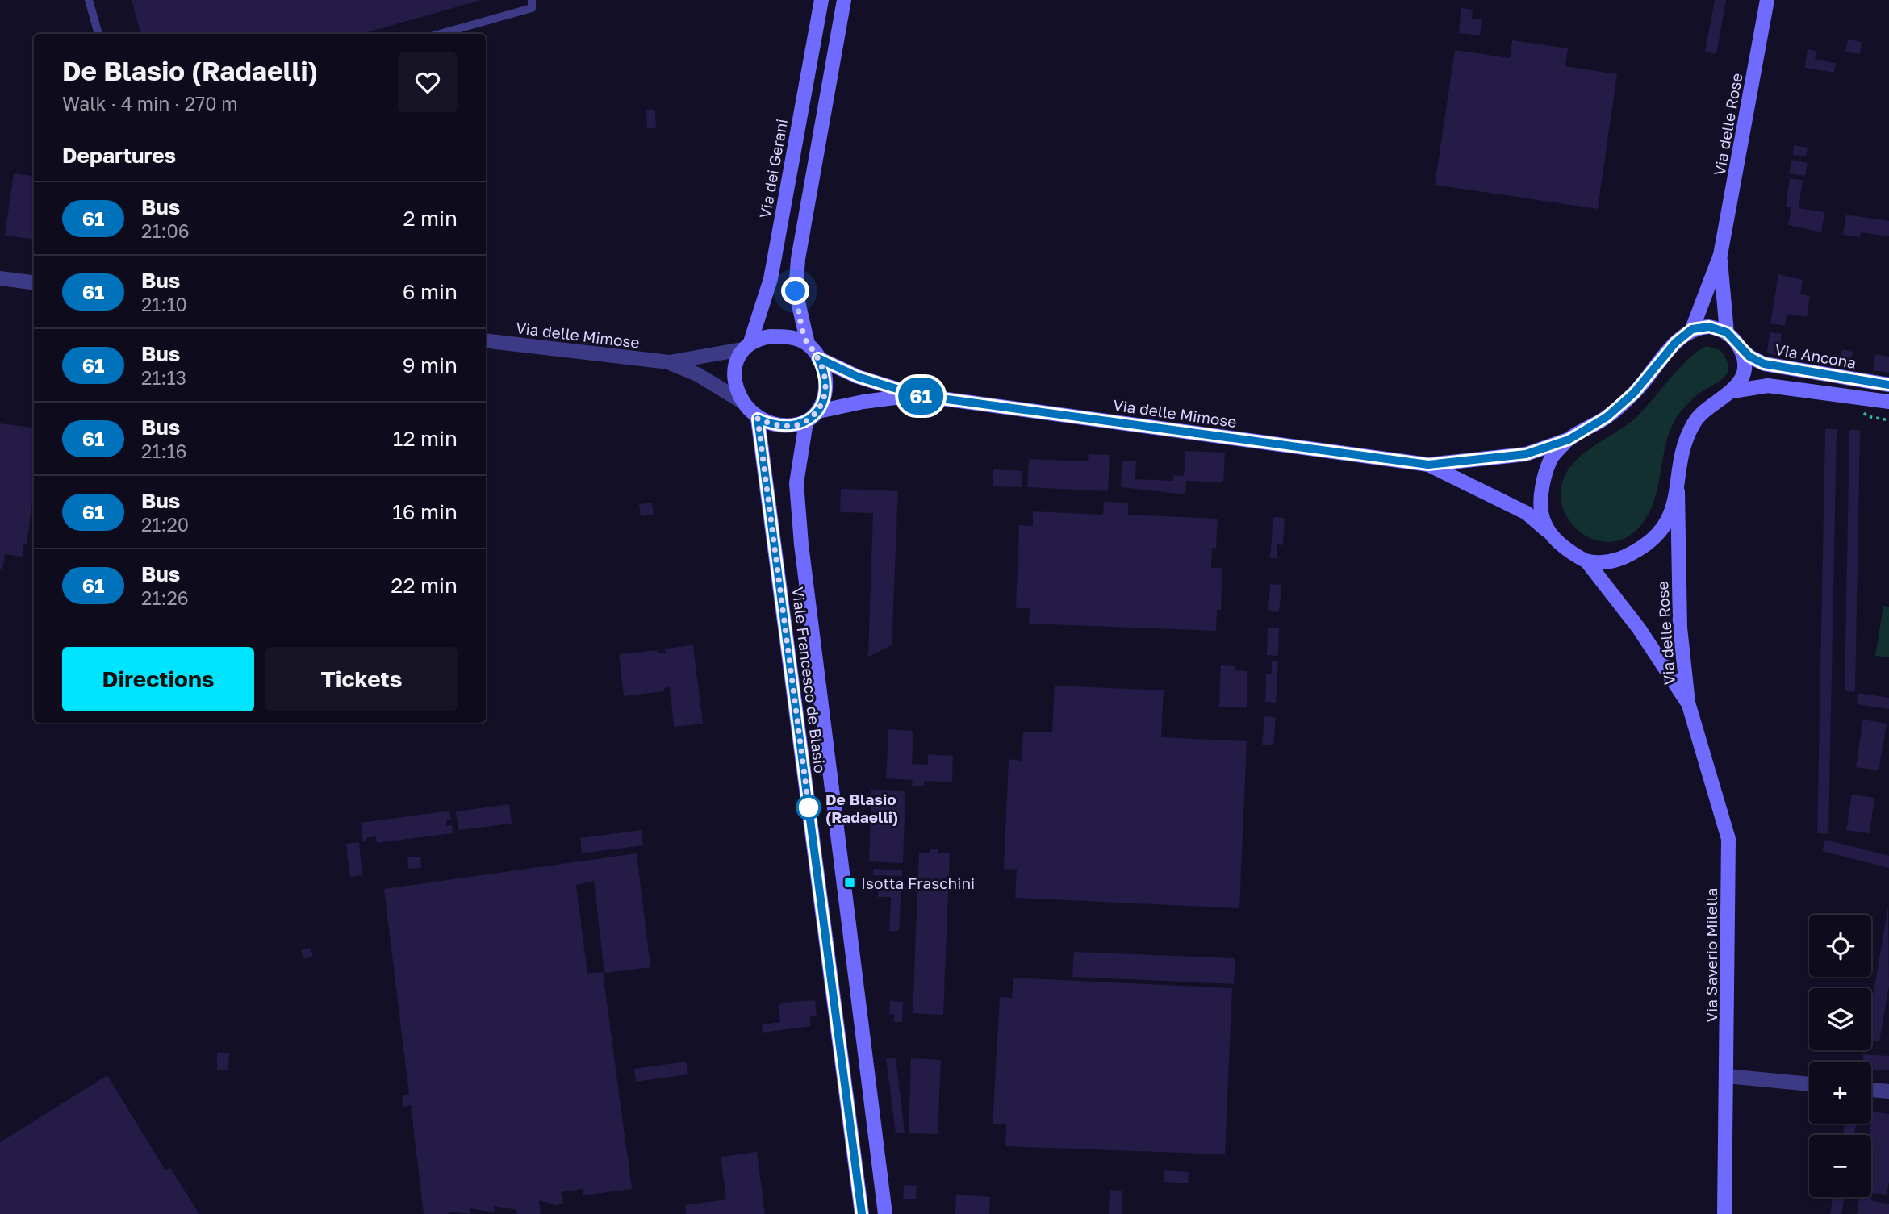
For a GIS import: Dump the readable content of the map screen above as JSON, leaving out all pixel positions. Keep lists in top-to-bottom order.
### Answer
{
  "streets": {
    "street": [
      "Via delle Rose",
      "Via dei Gerani",
      "Via delle Mimose",
      "Via Ancona",
      "Viale Francesco de Blasio",
      "Via Saverio Milella"
    ]
  },
  "crossings": [
    ["Via delle Rose", "Via delle Mimose"],
    ["Via delle Rose", "Via Ancona"],
    ["Via delle Rose", "Via Saverio Milella"],
    ["Via dei Gerani", "Via delle Mimose"],
    ["Via dei Gerani", "Viale Francesco de Blasio"],
    ["Via delle Mimose", "Viale Francesco de Blasio"]
  ],
  "places": {
    "other": ["De Blasio (Radaelli)"],
    "transit": ["Isotta Fraschini"]
  },
  "lines": ["bus line 61"],
  "page": {
    "on_map": "61",
    "heading": [
      ["De Blasio (Radaelli)", "Walk · 4 min · 270 m"],
      "Departures"
    ],
    "list": [
      {
        "mark": "61",
        "name": "Bus",
        "note": "21:06",
        "value": "2 min"
      },
      {
        "mark": "61",
        "name": "Bus",
        "note": "21:10",
        "value": "6 min"
      },
      {
        "mark": "61",
        "name": "Bus",
        "note": "21:13",
        "value": "9 min"
      },
      {
        "mark": "61",
        "name": "Bus",
        "note": "21:16",
        "value": "12 min"
      },
      {
        "mark": "61",
        "name": "Bus",
        "note": "21:20",
        "value": "16 min"
      },
      {
        "mark": "61",
        "name": "Bus",
        "note": "21:26",
        "value": "22 min"
      }
    ],
    "buttons": ["Directions", "Tickets"],
    "map_buttons": ["+", "−"]
  }
}
